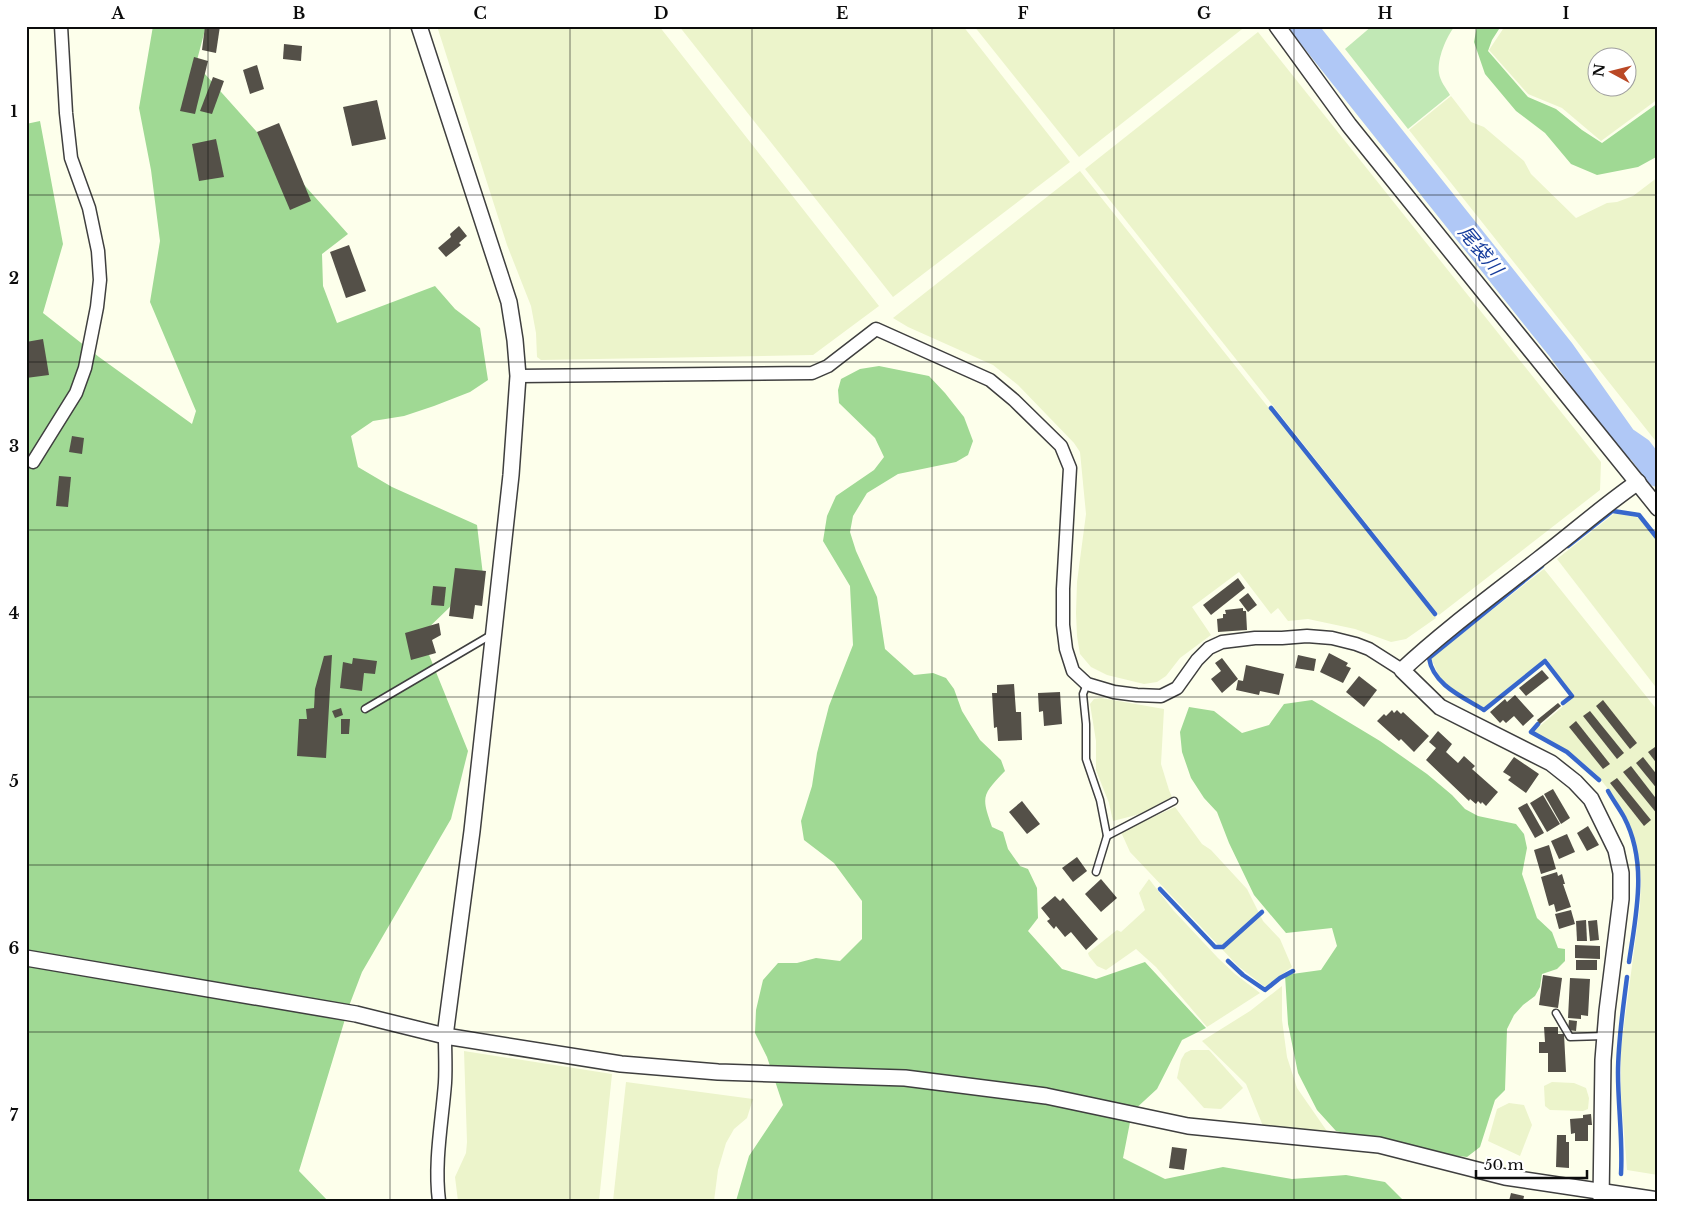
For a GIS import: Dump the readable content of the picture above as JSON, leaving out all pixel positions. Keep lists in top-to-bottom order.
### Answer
{
  "water": ["尾袋川"],
  "scale_bar": "50 m",
  "north": "left",
  "grid": {
    "columns": [
      "A",
      "B",
      "C",
      "D",
      "E",
      "F",
      "G",
      "H",
      "I"
    ],
    "rows": [
      "1",
      "2",
      "3",
      "4",
      "5",
      "6",
      "7"
    ]
  }
}
